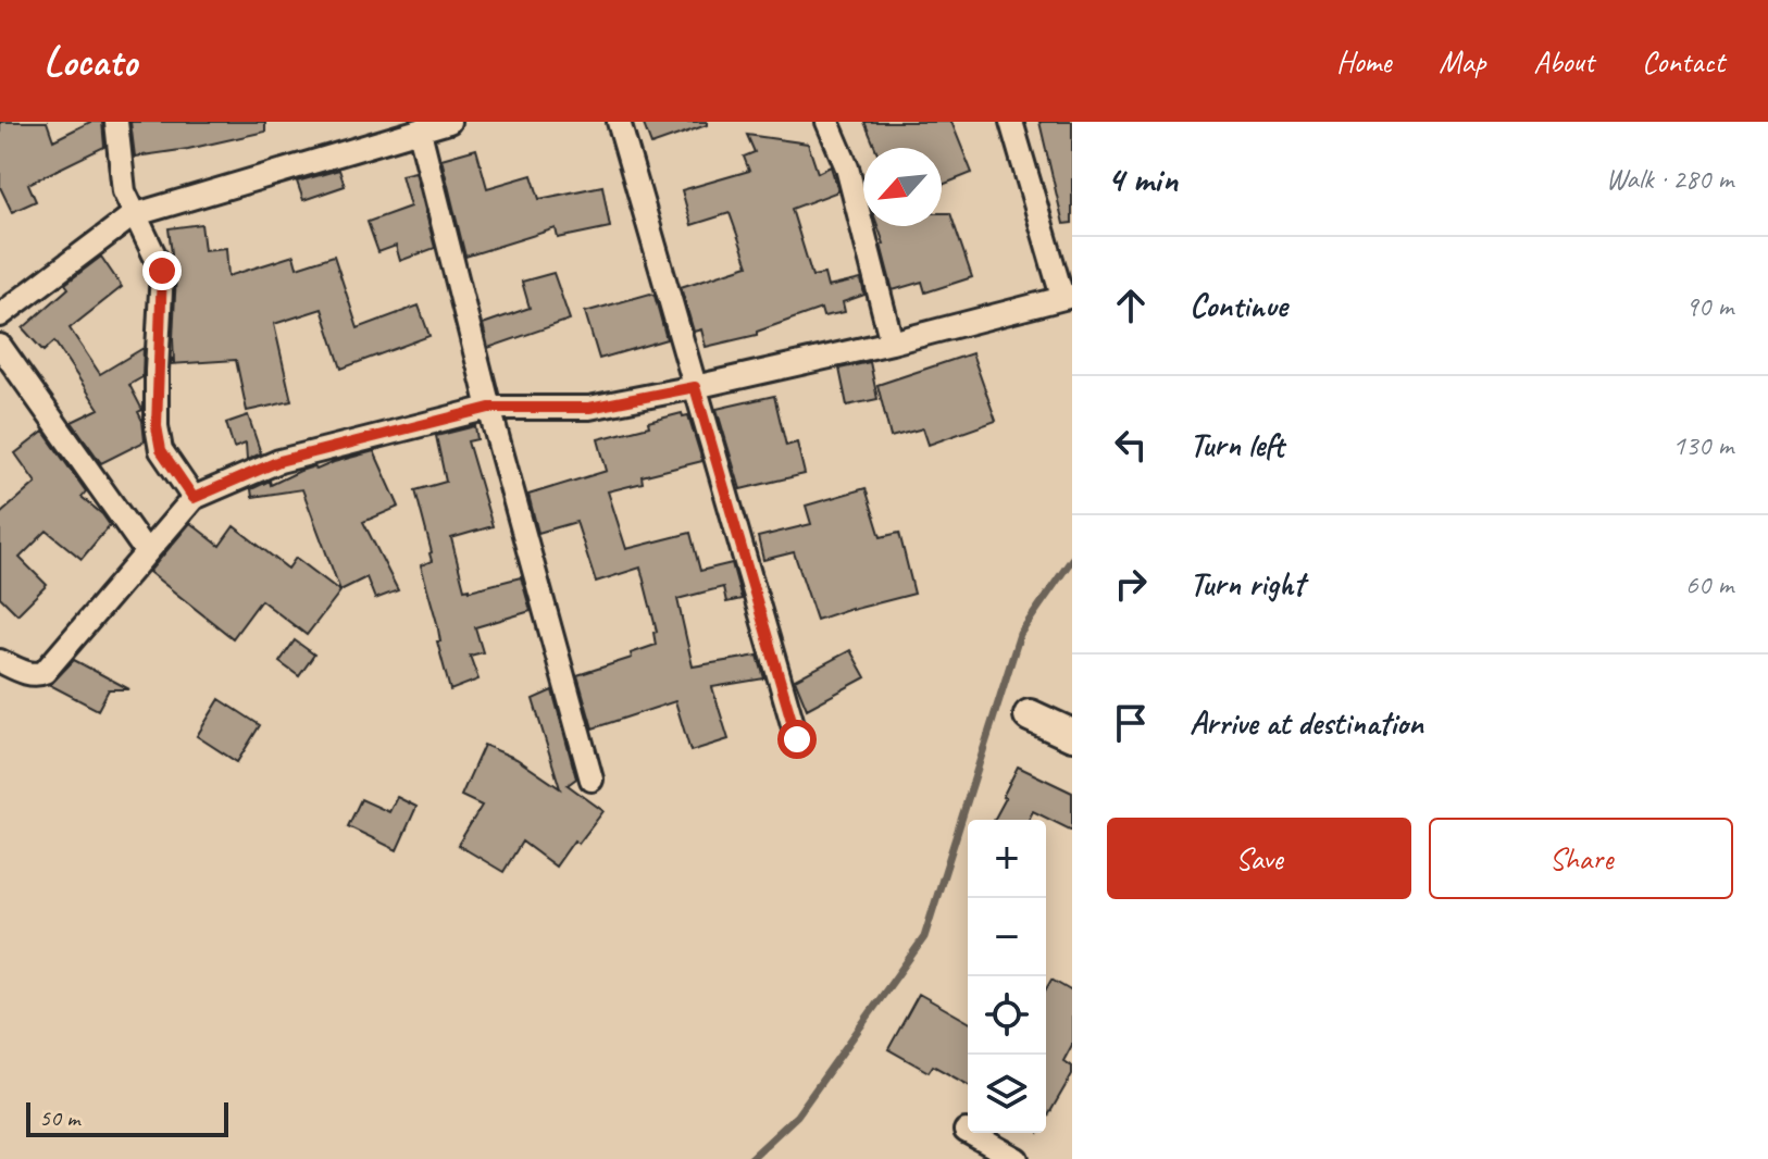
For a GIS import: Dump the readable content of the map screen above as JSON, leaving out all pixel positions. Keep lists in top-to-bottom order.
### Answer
{
  "scale_bar": "50 m",
  "north": "bottom left",
  "page": {
    "header": "Locato",
    "nav": [
      "Home",
      "Map",
      "About",
      "Contact"
    ],
    "heading": ["4 min", "Walk · 280 m"],
    "list": [
      ["Continue", "90 m"],
      ["Turn left", "130 m"],
      ["Turn right", "60 m"],
      "Arrive at destination"
    ],
    "buttons": ["Save", "Share"],
    "map_buttons": ["+", "−"],
    "scale": "50 m"
  }
}
